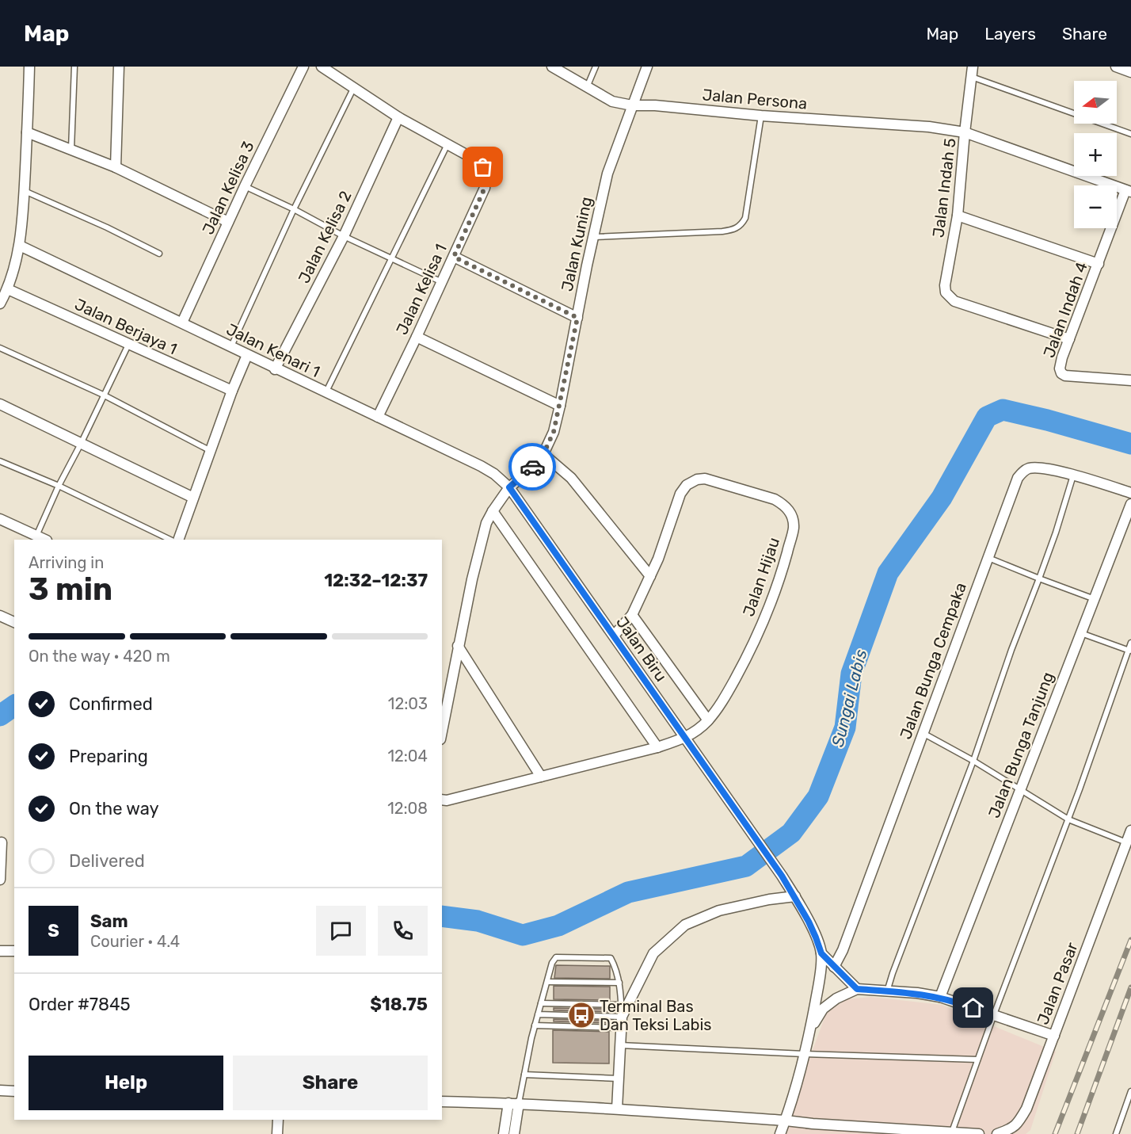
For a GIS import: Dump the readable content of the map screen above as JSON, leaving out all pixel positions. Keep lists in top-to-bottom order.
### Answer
{
  "streets": {
    "street": [
      "Jalan Persona",
      "Jalan Kelisa 3",
      "Jalan Indah 5",
      "Jalan Kelisa 2",
      "Jalan Kuning",
      "Jalan Kelisa 1",
      "Jalan Indah 4",
      "Jalan Berjaya 1",
      "Jalan Kenari 1",
      "Jalan Hijau",
      "Jalan Biru",
      "Jalan Bunga Cempaka",
      "Jalan Bunga Tanjung",
      "Jalan Pasar"
    ]
  },
  "crossings": [
    ["Jalan Persona", "Jalan Indah 5"],
    ["Jalan Persona", "Jalan Kuning"],
    ["Jalan Kelisa 3", "Jalan Kenari 1"],
    ["Jalan Indah 5", "Jalan Indah 4"],
    ["Jalan Kelisa 2", "Jalan Kenari 1"],
    ["Jalan Kuning", "Jalan Kenari 1"],
    ["Jalan Kuning", "Jalan Biru"],
    ["Jalan Kelisa 1", "Jalan Kenari 1"],
    ["Jalan Kenari 1", "Jalan Biru"],
    ["Jalan Hijau", "Jalan Biru"]
  ],
  "water": ["Sungai Labis"],
  "places": {
    "bus stop": ["Terminal Bas Dan Teksi Labis"]
  },
  "north": "left",
  "page": {
    "header": "Map",
    "nav": ["Map", "Layers", "Share"],
    "map_buttons": ["+", "−"],
    "heading": ["3 min", "Arriving in", "12:32–12:37"],
    "panel": [
      "Sam",
      "Courier · 4.4",
      "Order #7845",
      "$18.75"
    ],
    "bar": "On the way · 420 m",
    "list": [
      ["Confirmed", "12:03"],
      ["Preparing", "12:04"],
      ["On the way", "12:08"],
      "Delivered"
    ],
    "round": "S",
    "buttons": ["Help", "Share"]
  }
}
